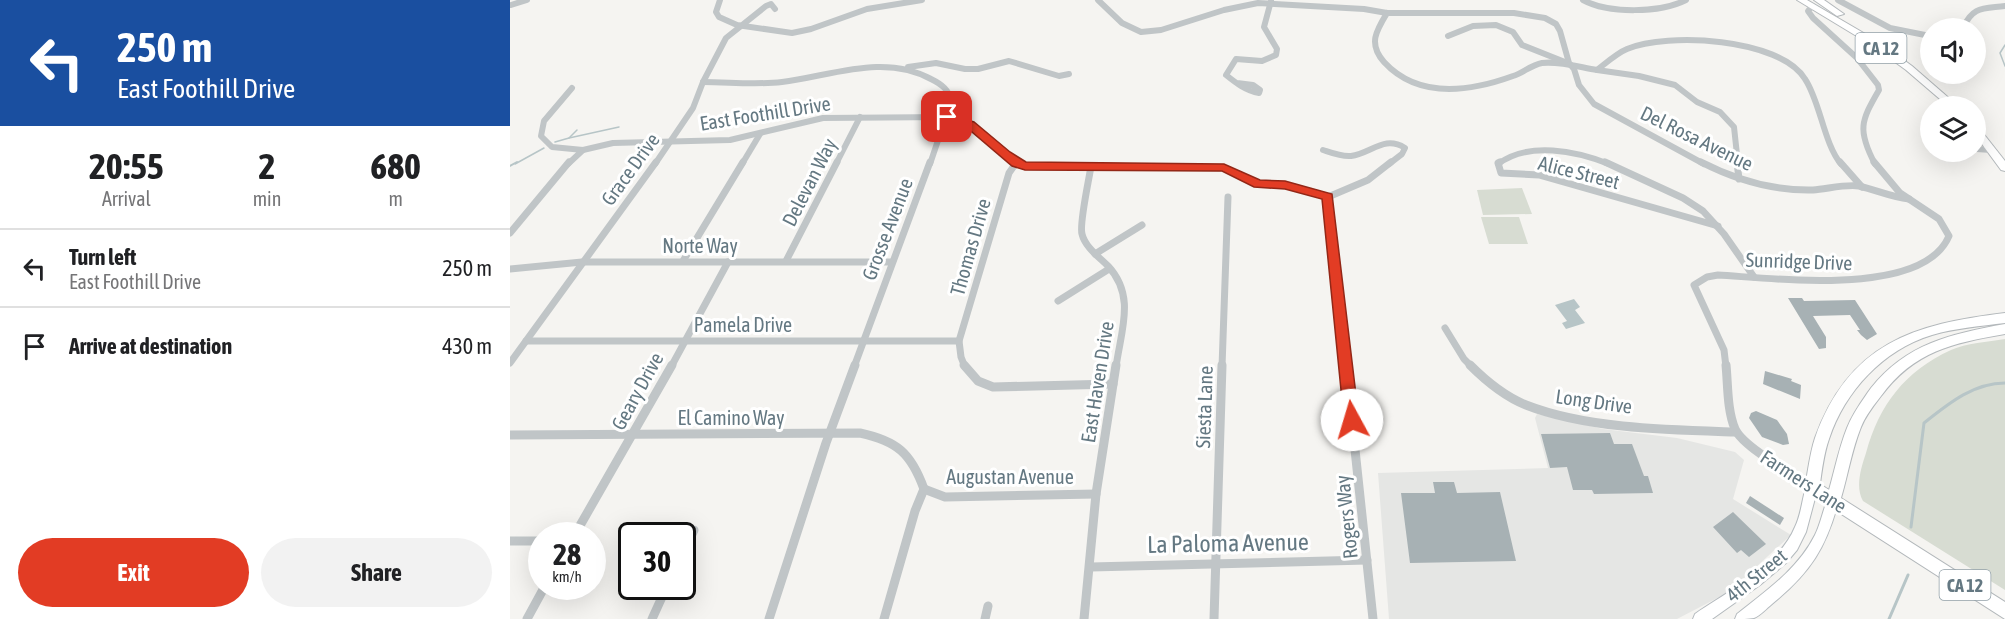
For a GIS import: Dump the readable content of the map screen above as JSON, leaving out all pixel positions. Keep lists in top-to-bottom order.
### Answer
{
  "streets": {
    "main road": ["CA 12", "Farmers Lane", "4th Street"],
    "street": [
      "East Foothill Drive",
      "Del Rosa Avenue",
      "Grace Drive",
      "Alice Street",
      "Delevan Way",
      "Grosse Avenue",
      "Norte Way",
      "Thomas Drive",
      "Sunridge Drive",
      "Pamela Drive",
      "East Haven Drive",
      "Geary Drive",
      "Long Drive",
      "Siesta Lane",
      "El Camino Way",
      "Augustan Avenue",
      "Rogers Way",
      "La Paloma Avenue"
    ]
  },
  "crossings": [
    ["CA 12", "Sunridge Drive"],
    ["East Foothill Drive", "Grace Drive"],
    ["East Foothill Drive", "Delevan Way"],
    ["East Foothill Drive", "Grosse Avenue"],
    ["East Foothill Drive", "Thomas Drive"],
    ["Del Rosa Avenue", "Sunridge Drive"],
    ["Grace Drive", "Grosse Avenue"],
    ["Grace Drive", "Norte Way"],
    ["Grace Drive", "Pamela Drive"],
    ["Alice Street", "Sunridge Drive"],
    ["Delevan Way", "Norte Way"],
    ["Grosse Avenue", "Norte Way"],
    ["Grosse Avenue", "Pamela Drive"],
    ["Grosse Avenue", "El Camino Way"],
    ["Norte Way", "Geary Drive"],
    ["Thomas Drive", "Pamela Drive"],
    ["Sunridge Drive", "Long Drive"],
    ["Sunridge Drive", "Farmers Lane"],
    ["Pamela Drive", "Geary Drive"],
    ["East Haven Drive", "Augustan Avenue"],
    ["East Haven Drive", "La Paloma Avenue"],
    ["Geary Drive", "El Camino Way"],
    ["Long Drive", "Farmers Lane"],
    ["Siesta Lane", "La Paloma Avenue"],
    ["El Camino Way", "Augustan Avenue"],
    ["Farmers Lane", "4th Street"],
    ["Rogers Way", "La Paloma Avenue"]
  ],
  "page": {
    "turn": ["250 m", "East Foothill Drive"],
    "eta": [
      "20:55",
      "Arrival",
      "2",
      "min",
      "680",
      "m"
    ],
    "list": [
      {
        "name": "Turn left",
        "note": "East Foothill Drive",
        "value": "250 m"
      },
      {
        "name": "Arrive at destination",
        "value": "430 m"
      }
    ],
    "speed": "28 km/h",
    "limit": "30",
    "buttons": ["Exit", "Share"]
  }
}
